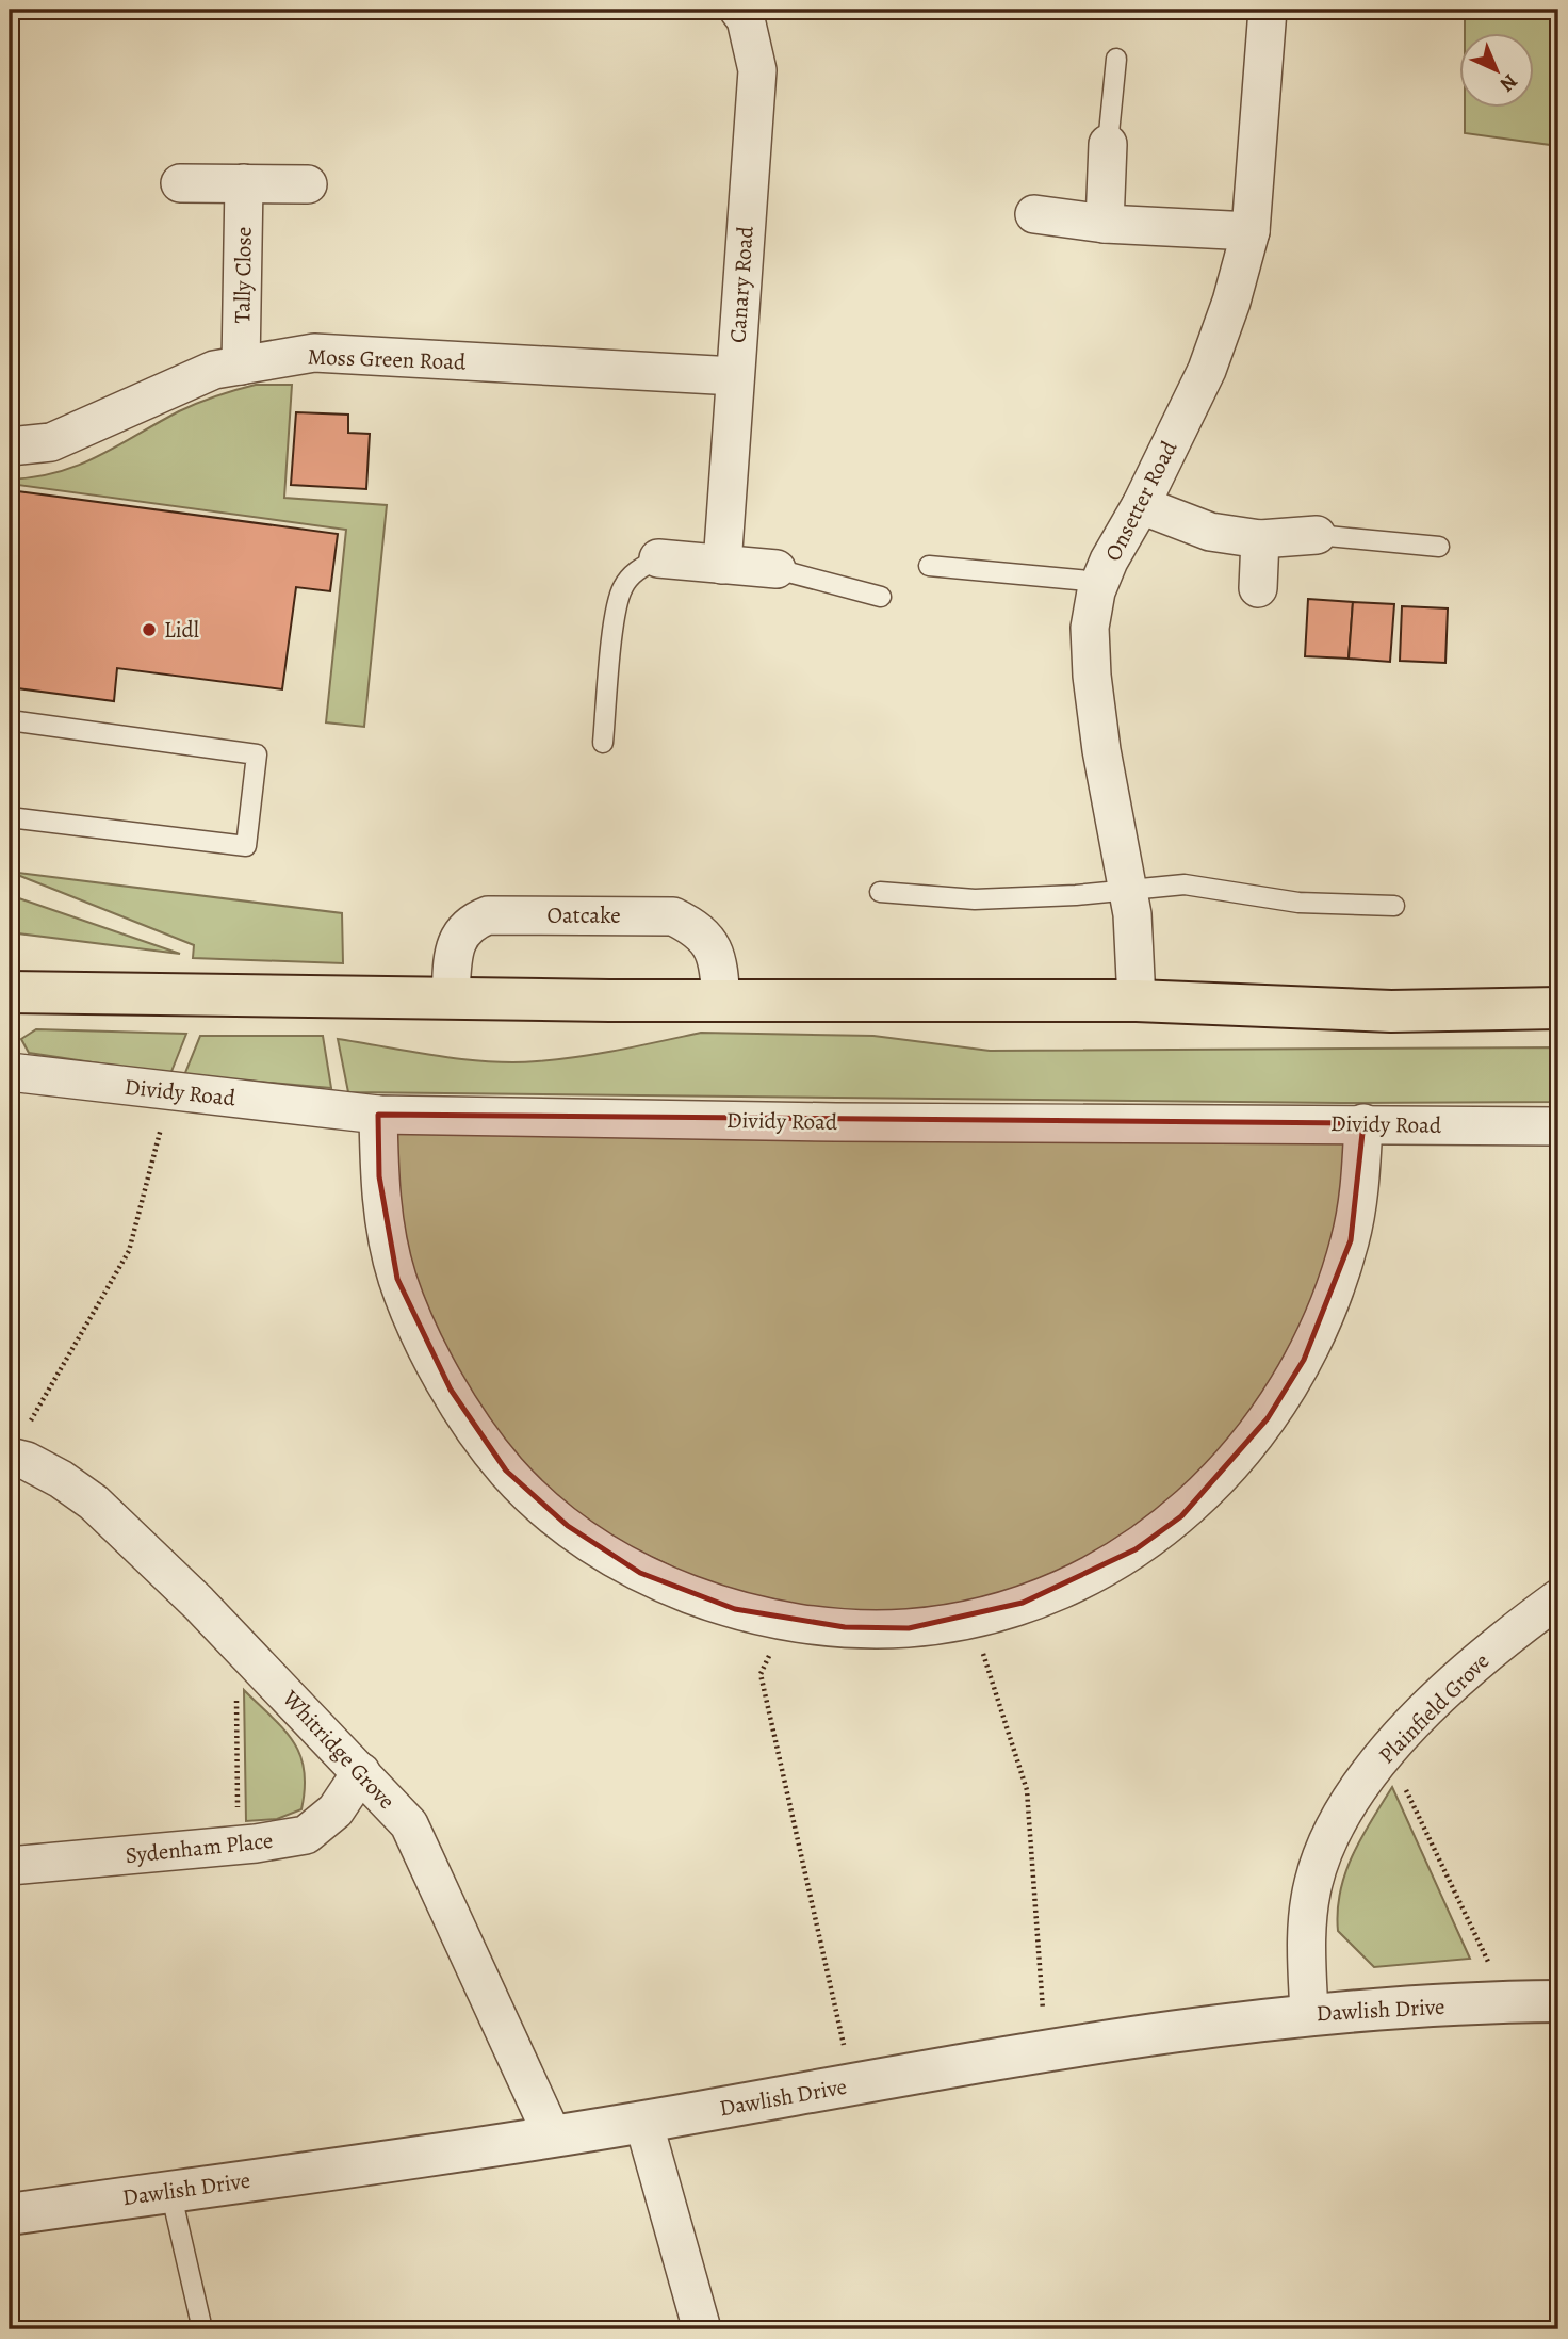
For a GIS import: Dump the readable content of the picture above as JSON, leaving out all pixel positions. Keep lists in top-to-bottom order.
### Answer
{
  "streets": {
    "street": [
      "Tally Close",
      "Canary Road",
      "Moss Green Road",
      "Onsetter Road",
      "Oatcake",
      "Dividy Road",
      "Plainfield Grove",
      "Whitridge Grove",
      "Sydenham Place",
      "Dawlish Drive"
    ]
  },
  "crossings": [
    ["Tally Close", "Moss Green Road"],
    ["Canary Road", "Moss Green Road"],
    ["Plainfield Grove", "Dawlish Drive"],
    ["Whitridge Grove", "Sydenham Place"],
    ["Whitridge Grove", "Dawlish Drive"]
  ],
  "places": ["Lidl"],
  "north": "bottom right"
}
